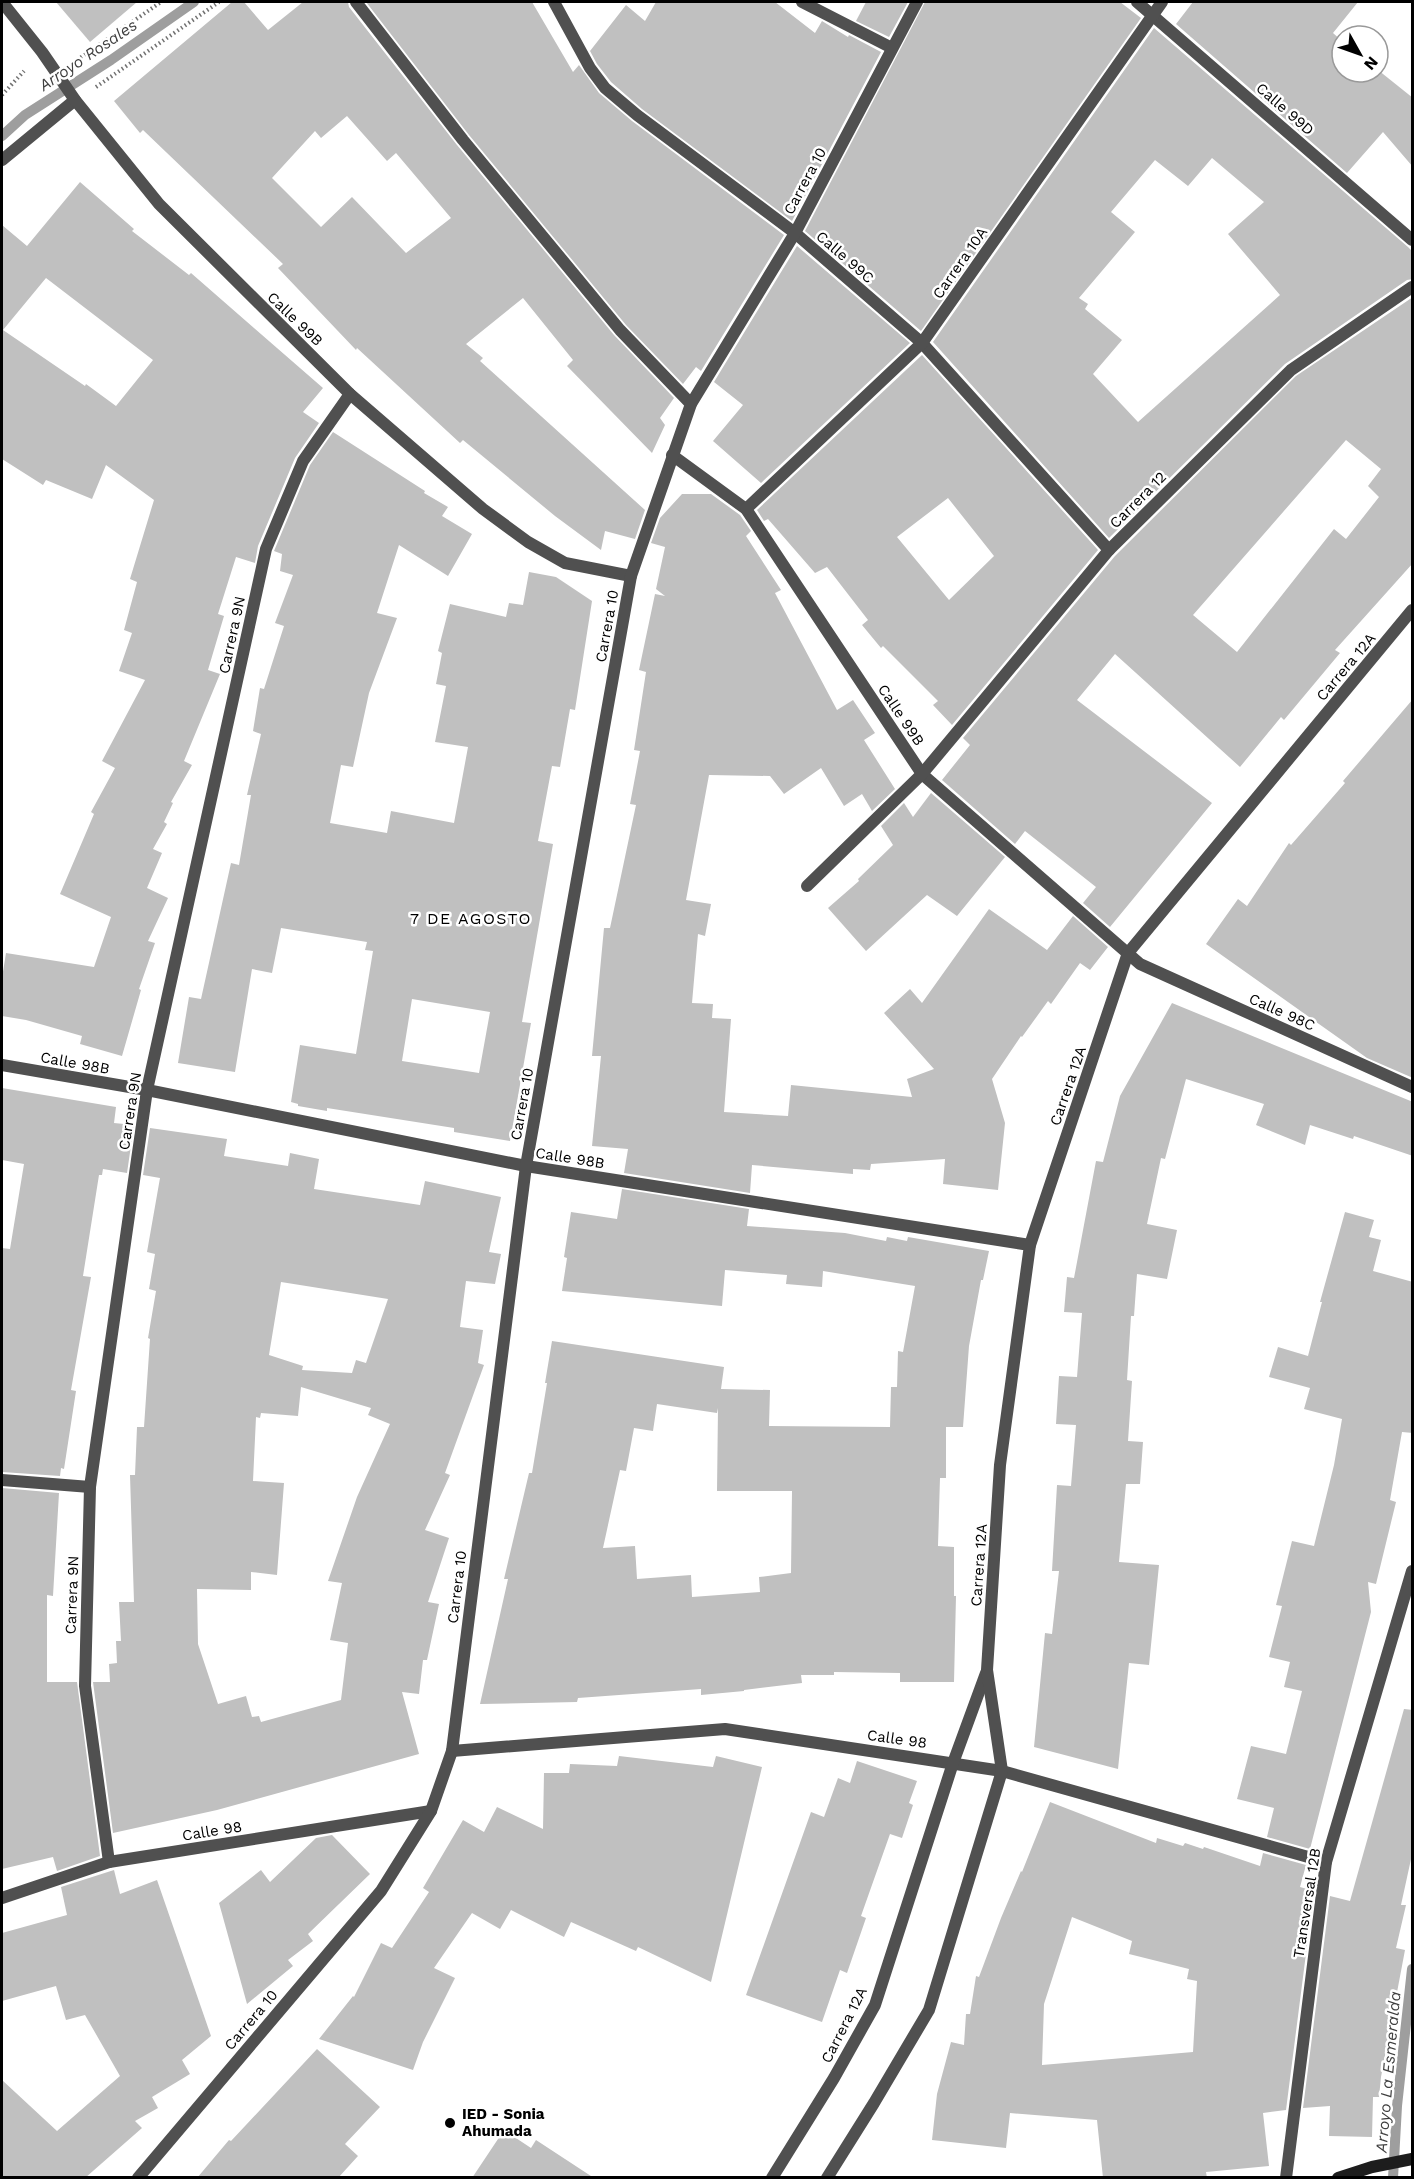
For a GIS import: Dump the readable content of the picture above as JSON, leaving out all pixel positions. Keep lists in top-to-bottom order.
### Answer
{
  "streets": {
    "street": [
      "Calle 99D",
      "Carrera 10",
      "Calle 99C",
      "Carrera 10A",
      "Calle 99B",
      "Carrera 12",
      "Carrera 9N",
      "Carrera 12A",
      "Calle 98C",
      "Calle 98B",
      "Calle 98",
      "Transversal 12B"
    ]
  },
  "crossings": [
    ["Calle 99D", "Carrera 10A"],
    ["Carrera 10", "Calle 99C"],
    ["Carrera 10", "Calle 99B"],
    ["Carrera 10", "Calle 98B"],
    ["Carrera 10", "Calle 98"],
    ["Calle 99C", "Carrera 10A"],
    ["Calle 99C", "Carrera 12"],
    ["Carrera 10A", "Calle 99B"],
    ["Calle 99B", "Carrera 12"],
    ["Calle 99B", "Carrera 9N"],
    ["Calle 99B", "Carrera 12A"],
    ["Calle 99B", "Calle 98C"],
    ["Carrera 9N", "Calle 98B"],
    ["Carrera 9N", "Calle 98"],
    ["Carrera 12A", "Calle 98B"],
    ["Carrera 12A", "Calle 98"],
    ["Calle 98", "Transversal 12B"]
  ],
  "districts": ["7 DE AGOSTO"],
  "water": ["Arroyo Rosales", "Arroyo La Esmeralda"],
  "places": ["IED - Sonia Ahumada"],
  "north": "bottom right"
}
